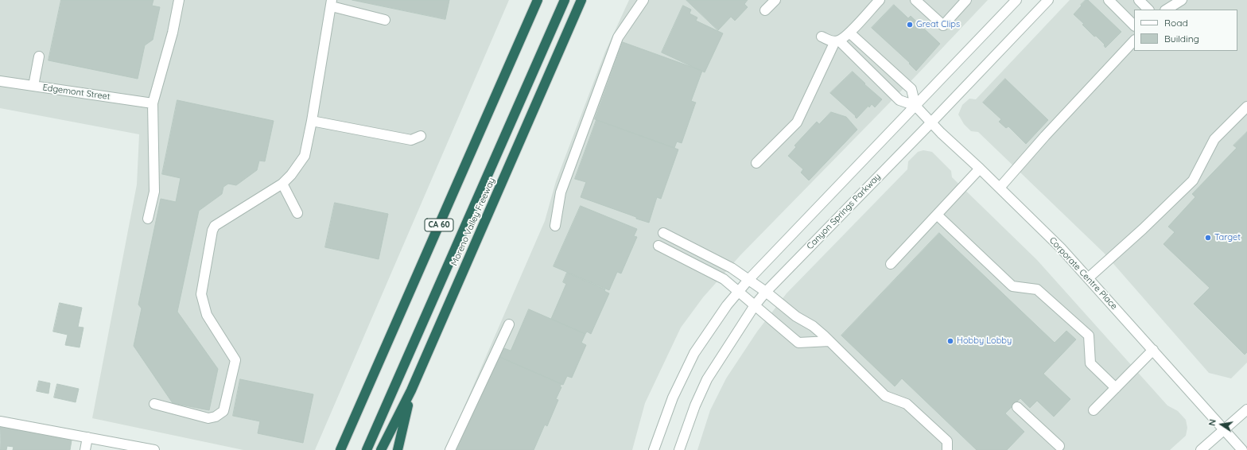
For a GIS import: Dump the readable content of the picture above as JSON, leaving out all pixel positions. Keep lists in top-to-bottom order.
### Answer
{
  "streets": {
    "highway": ["Moreno Valley Freeway", "CA 60"],
    "street": ["Edgemont Street", "Canyon Springs Parkway", "Corporate Centre Place"]
  },
  "crossings": [
    ["Canyon Springs Parkway", "Corporate Centre Place"]
  ],
  "places": ["Great Clips", "Target", "Hobby Lobby"],
  "legend": ["Road", "Building"],
  "north": "left"
}
